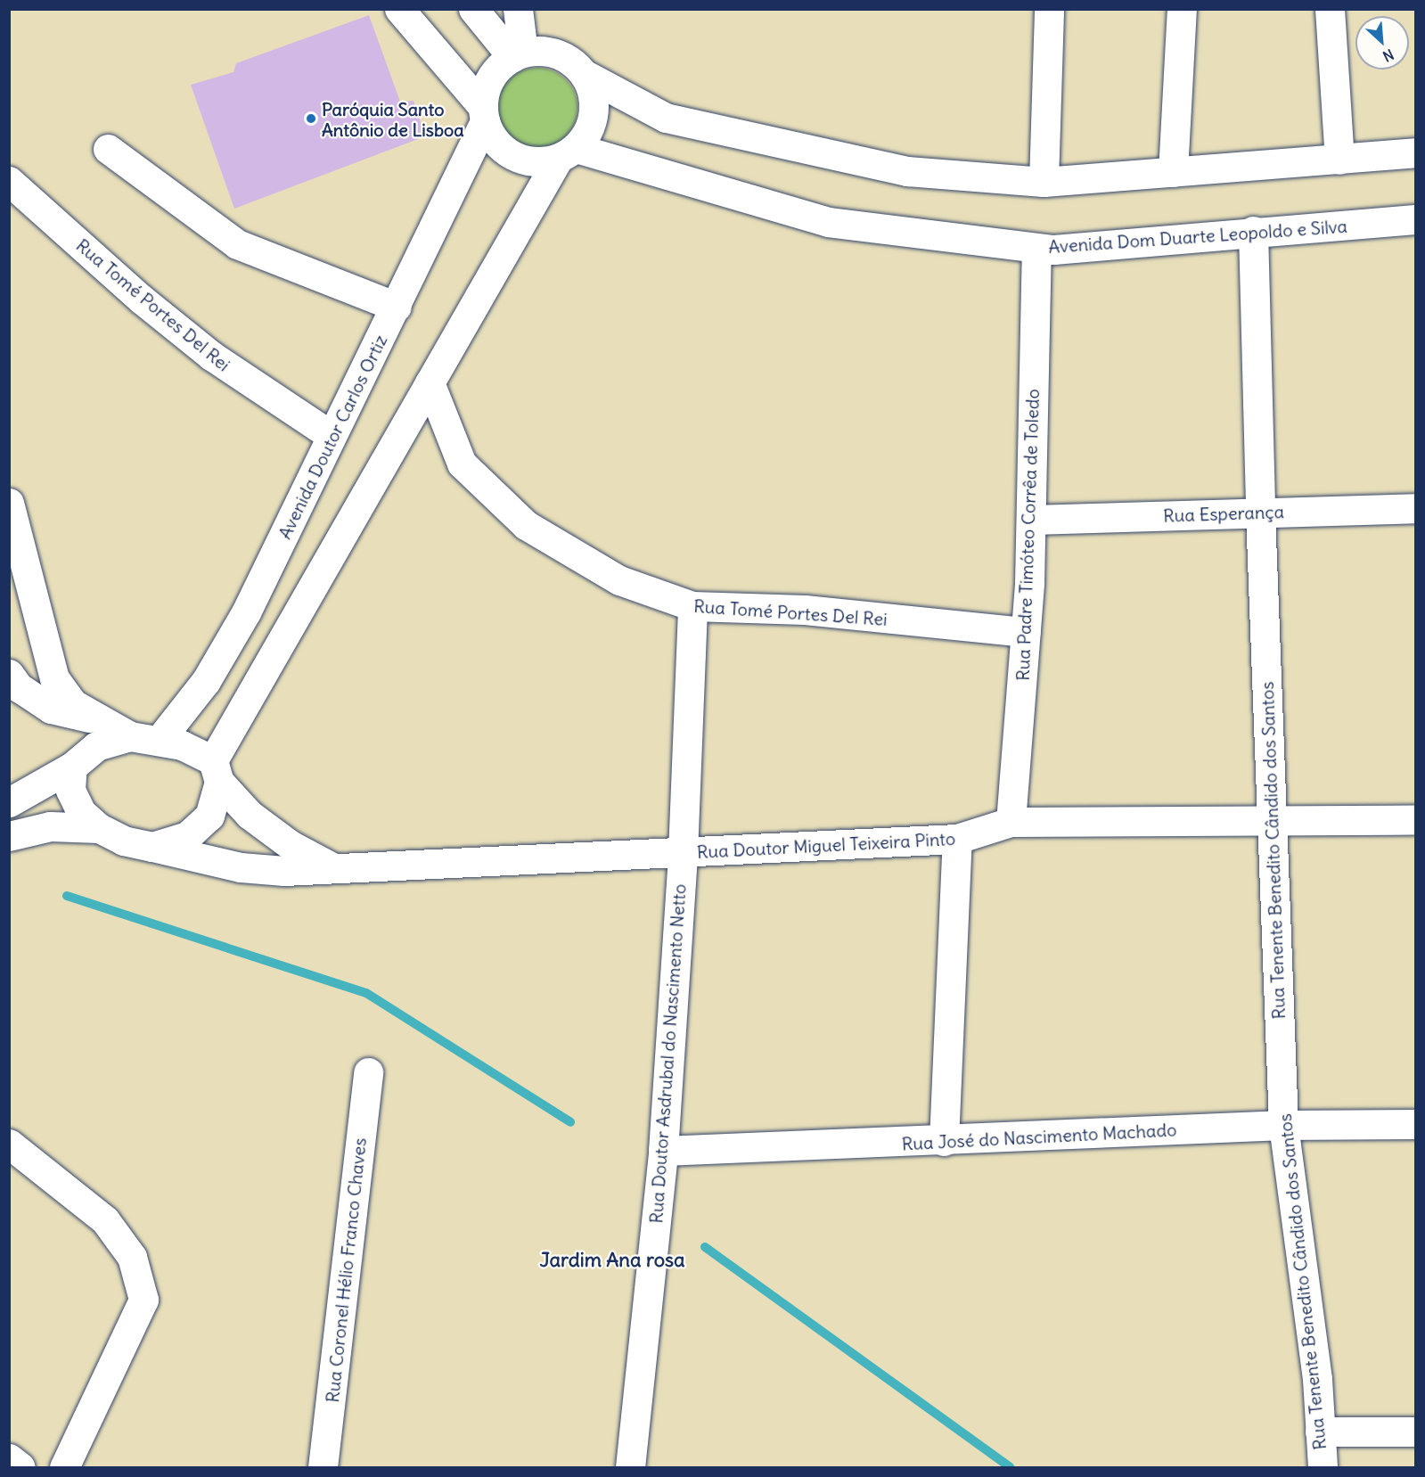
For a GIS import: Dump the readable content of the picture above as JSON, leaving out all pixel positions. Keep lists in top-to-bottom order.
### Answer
{
  "streets": {
    "street": [
      "Avenida Dom Duarte Leopoldo e Silva",
      "Rua Tomé Portes Del Rei",
      "Avenida Doutor Carlos Ortiz",
      "Rua Esperança",
      "Rua Padre Timóteo Corrêa de Toledo",
      "Rua Doutor Miguel Teixeira Pinto",
      "Rua Tenente Benedito Cândido dos Santos",
      "Rua Doutor Asdrubal do Nascimento Netto",
      "Rua José do Nascimento Machado",
      "Rua Coronel Hélio Franco Chaves"
    ]
  },
  "crossings": [
    ["Avenida Dom Duarte Leopoldo e Silva", "Avenida Doutor Carlos Ortiz"],
    ["Avenida Dom Duarte Leopoldo e Silva", "Rua Padre Timóteo Corrêa de Toledo"],
    ["Avenida Dom Duarte Leopoldo e Silva", "Rua Tenente Benedito Cândido dos Santos"],
    ["Rua Tomé Portes Del Rei", "Avenida Doutor Carlos Ortiz"],
    ["Rua Tomé Portes Del Rei", "Rua Padre Timóteo Corrêa de Toledo"],
    ["Rua Tomé Portes Del Rei", "Rua Doutor Asdrubal do Nascimento Netto"],
    ["Avenida Doutor Carlos Ortiz", "Rua Doutor Miguel Teixeira Pinto"],
    ["Rua Esperança", "Rua Padre Timóteo Corrêa de Toledo"],
    ["Rua Esperança", "Rua Tenente Benedito Cândido dos Santos"],
    ["Rua Padre Timóteo Corrêa de Toledo", "Rua Doutor Miguel Teixeira Pinto"],
    ["Rua Doutor Miguel Teixeira Pinto", "Rua Tenente Benedito Cândido dos Santos"],
    ["Rua Doutor Miguel Teixeira Pinto", "Rua Doutor Asdrubal do Nascimento Netto"],
    ["Rua Tenente Benedito Cândido dos Santos", "Rua José do Nascimento Machado"],
    ["Rua Doutor Asdrubal do Nascimento Netto", "Rua José do Nascimento Machado"]
  ],
  "districts": ["Jardim Ana rosa"],
  "places": ["Paróquia Santo Antônio de Lisboa"],
  "north": "bottom right"
}
